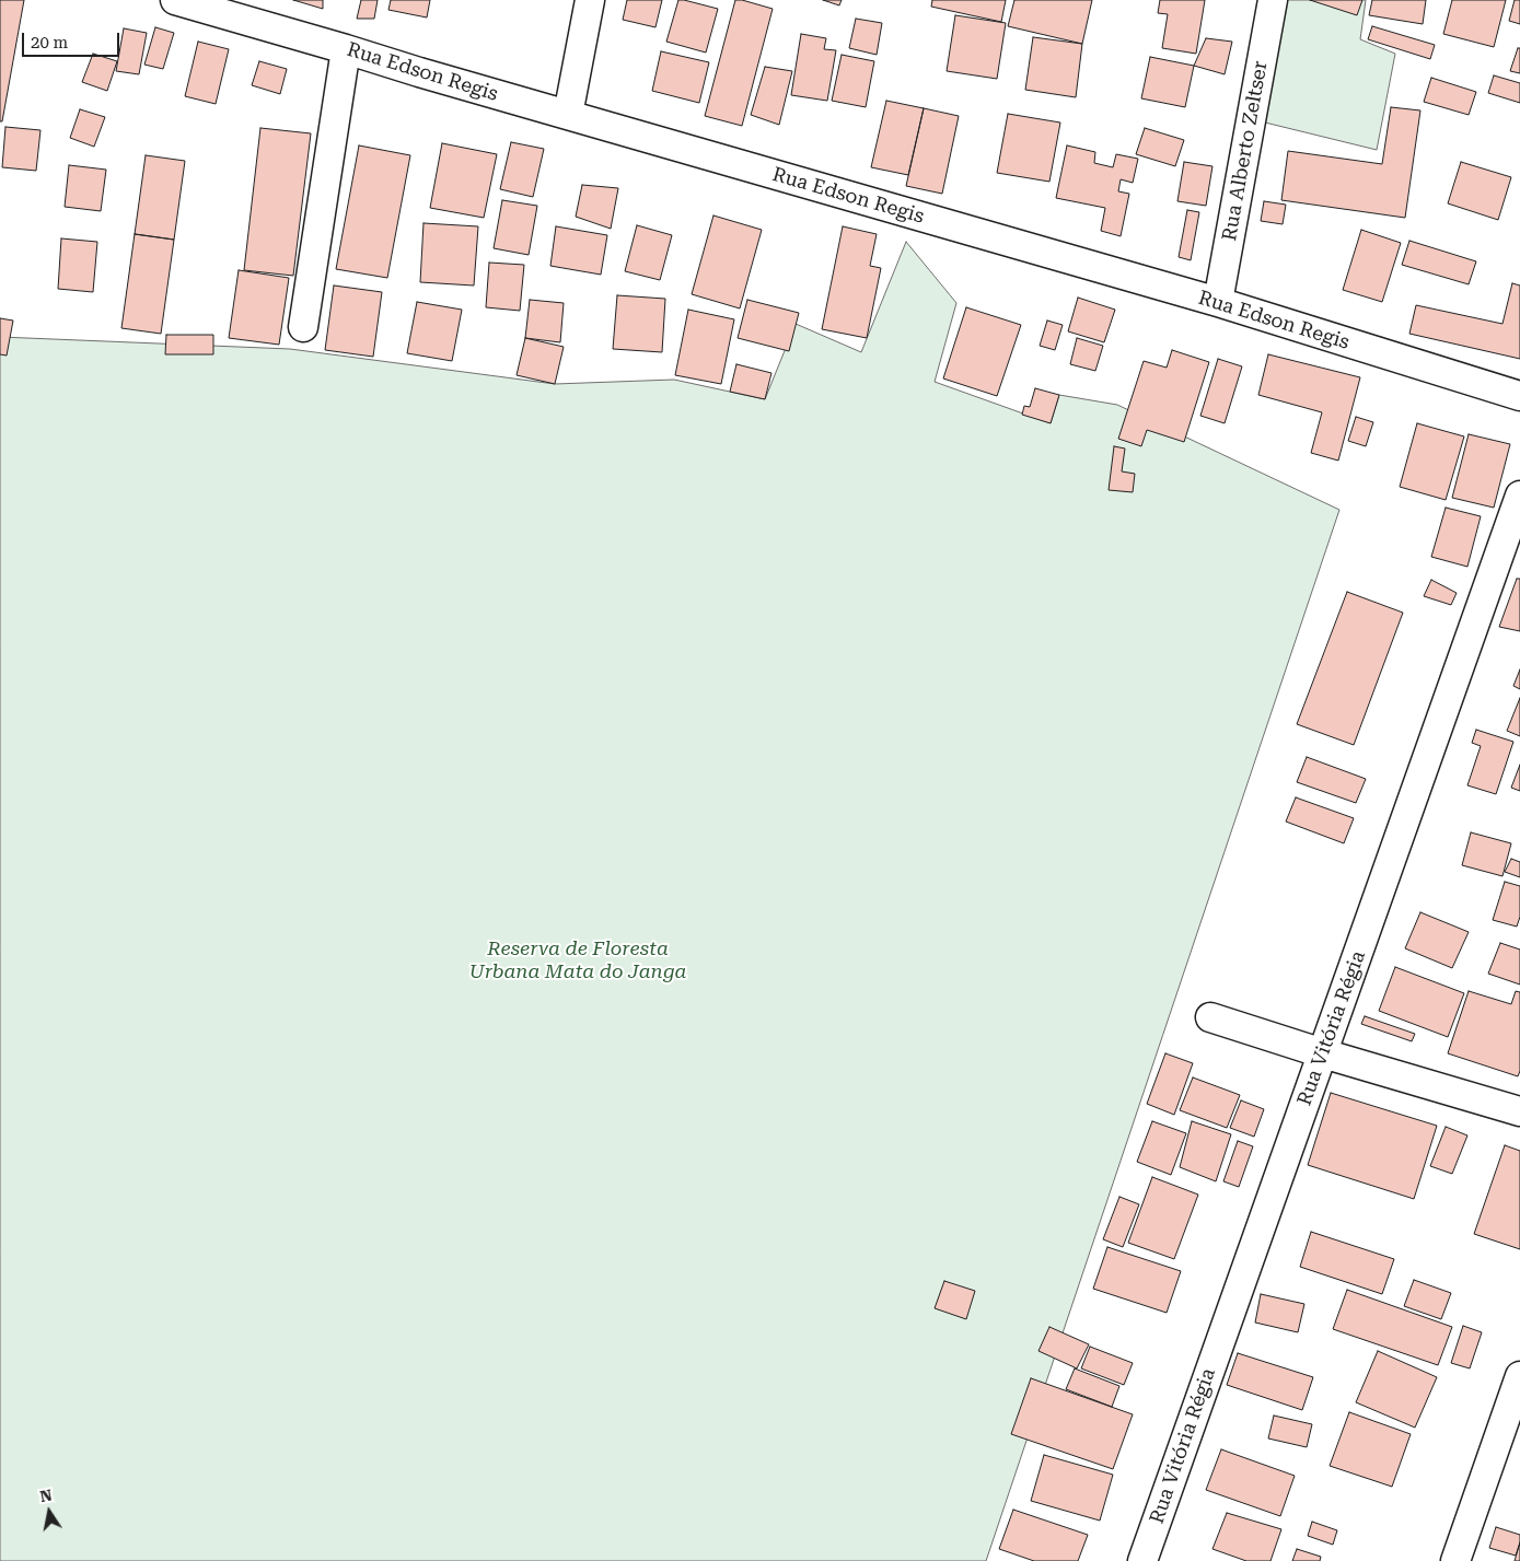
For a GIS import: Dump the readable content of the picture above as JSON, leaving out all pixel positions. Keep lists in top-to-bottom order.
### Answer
{
  "streets": {
    "street": ["Rua Edson Regis", "Rua Alberto Zeltser", "Rua Vitória Régia"]
  },
  "crossings": [
    ["Rua Edson Regis", "Rua Alberto Zeltser"]
  ],
  "parks": ["Reserva de Floresta Urbana Mata do Janga"],
  "scale_bar": "20 m",
  "north": "top"
}
